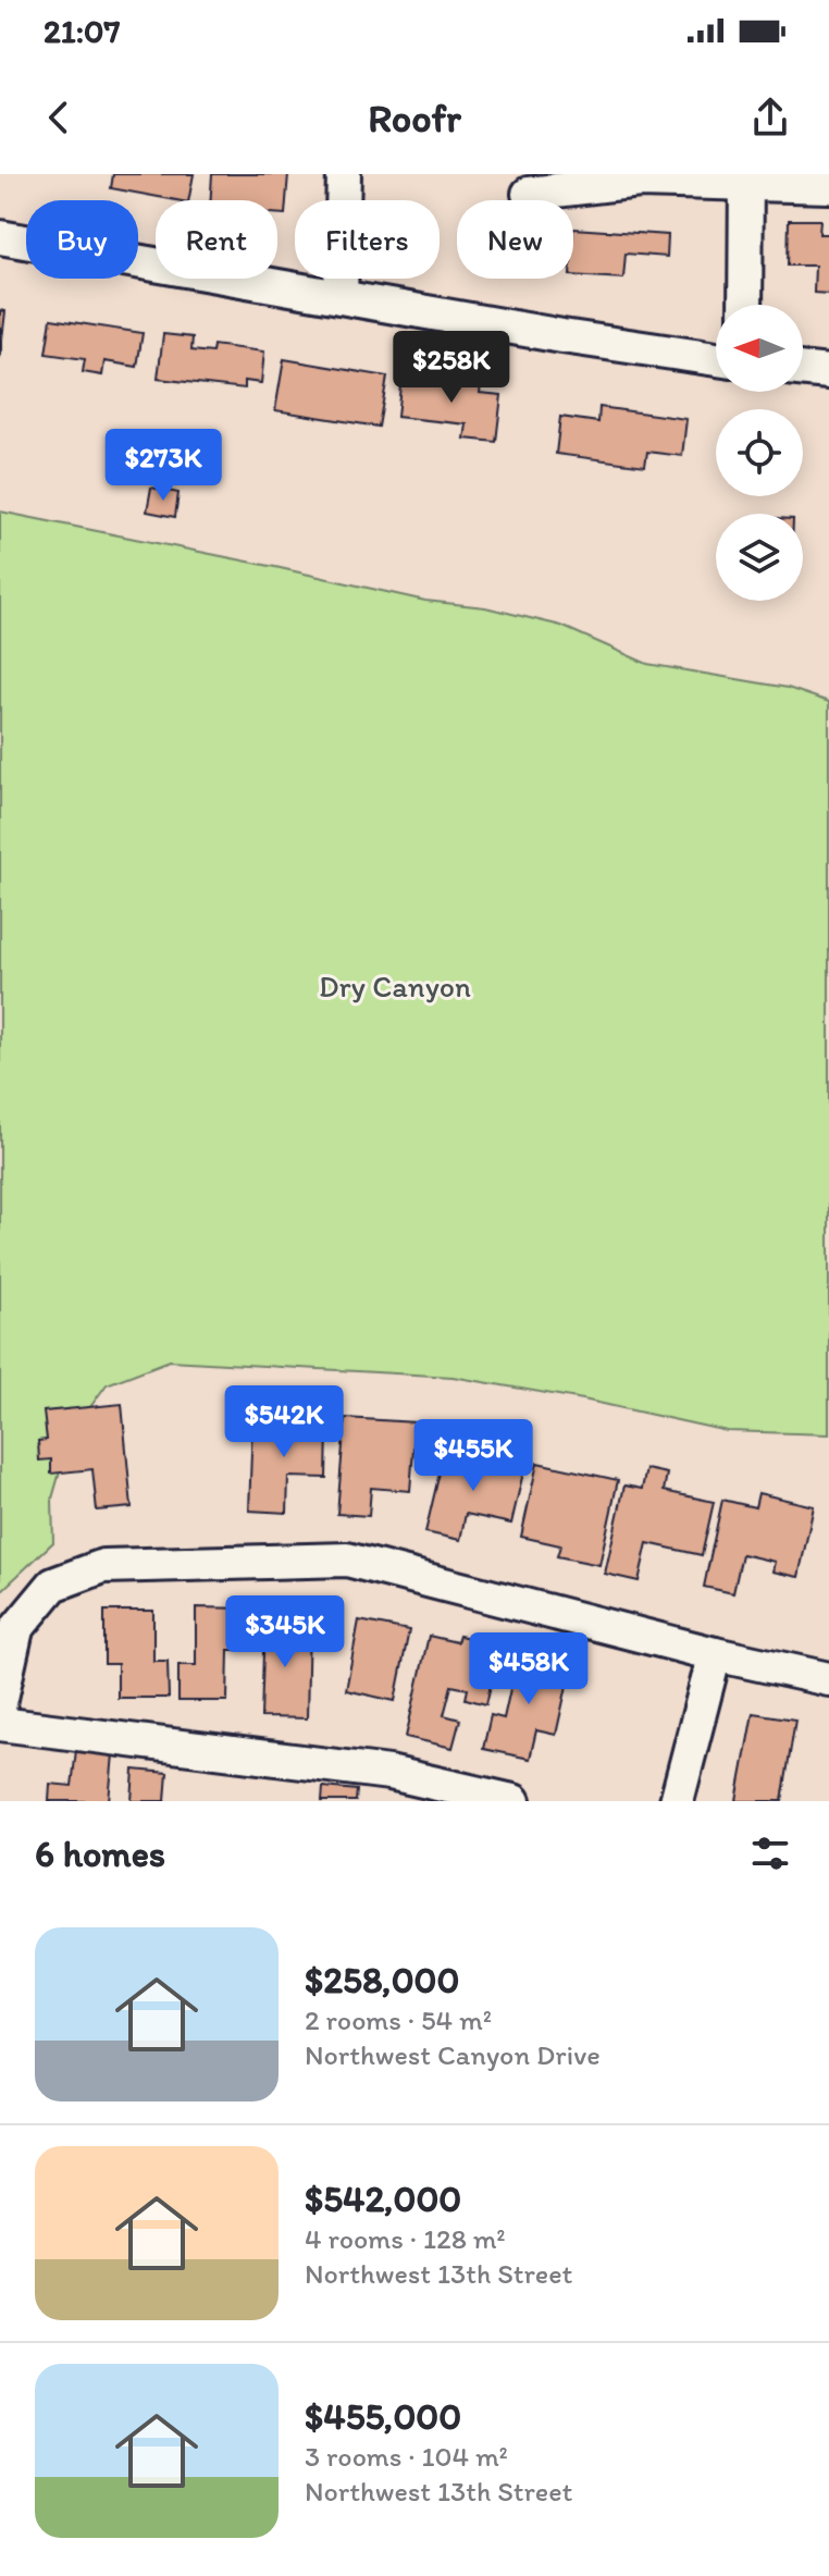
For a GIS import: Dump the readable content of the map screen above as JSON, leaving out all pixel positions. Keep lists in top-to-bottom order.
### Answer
{
  "parks": ["Dry Canyon"],
  "north": "left",
  "page": {
    "status": "21:07",
    "header": "Roofr",
    "chip": [
      "Buy",
      "Rent",
      "Filters",
      "New"
    ],
    "price": [
      "$258K",
      "$273K",
      "$542K",
      "$455K",
      "$345K",
      "$458K"
    ],
    "heading": "6 homes",
    "list": [
      {
        "name": "$258,000",
        "note": "2 rooms · 54 m² · Northwest Canyon Drive"
      },
      {
        "name": "$542,000",
        "note": "4 rooms · 128 m² · Northwest 13th Street"
      },
      {
        "name": "$455,000",
        "note": "3 rooms · 104 m² · Northwest 13th Street"
      }
    ]
  }
}
